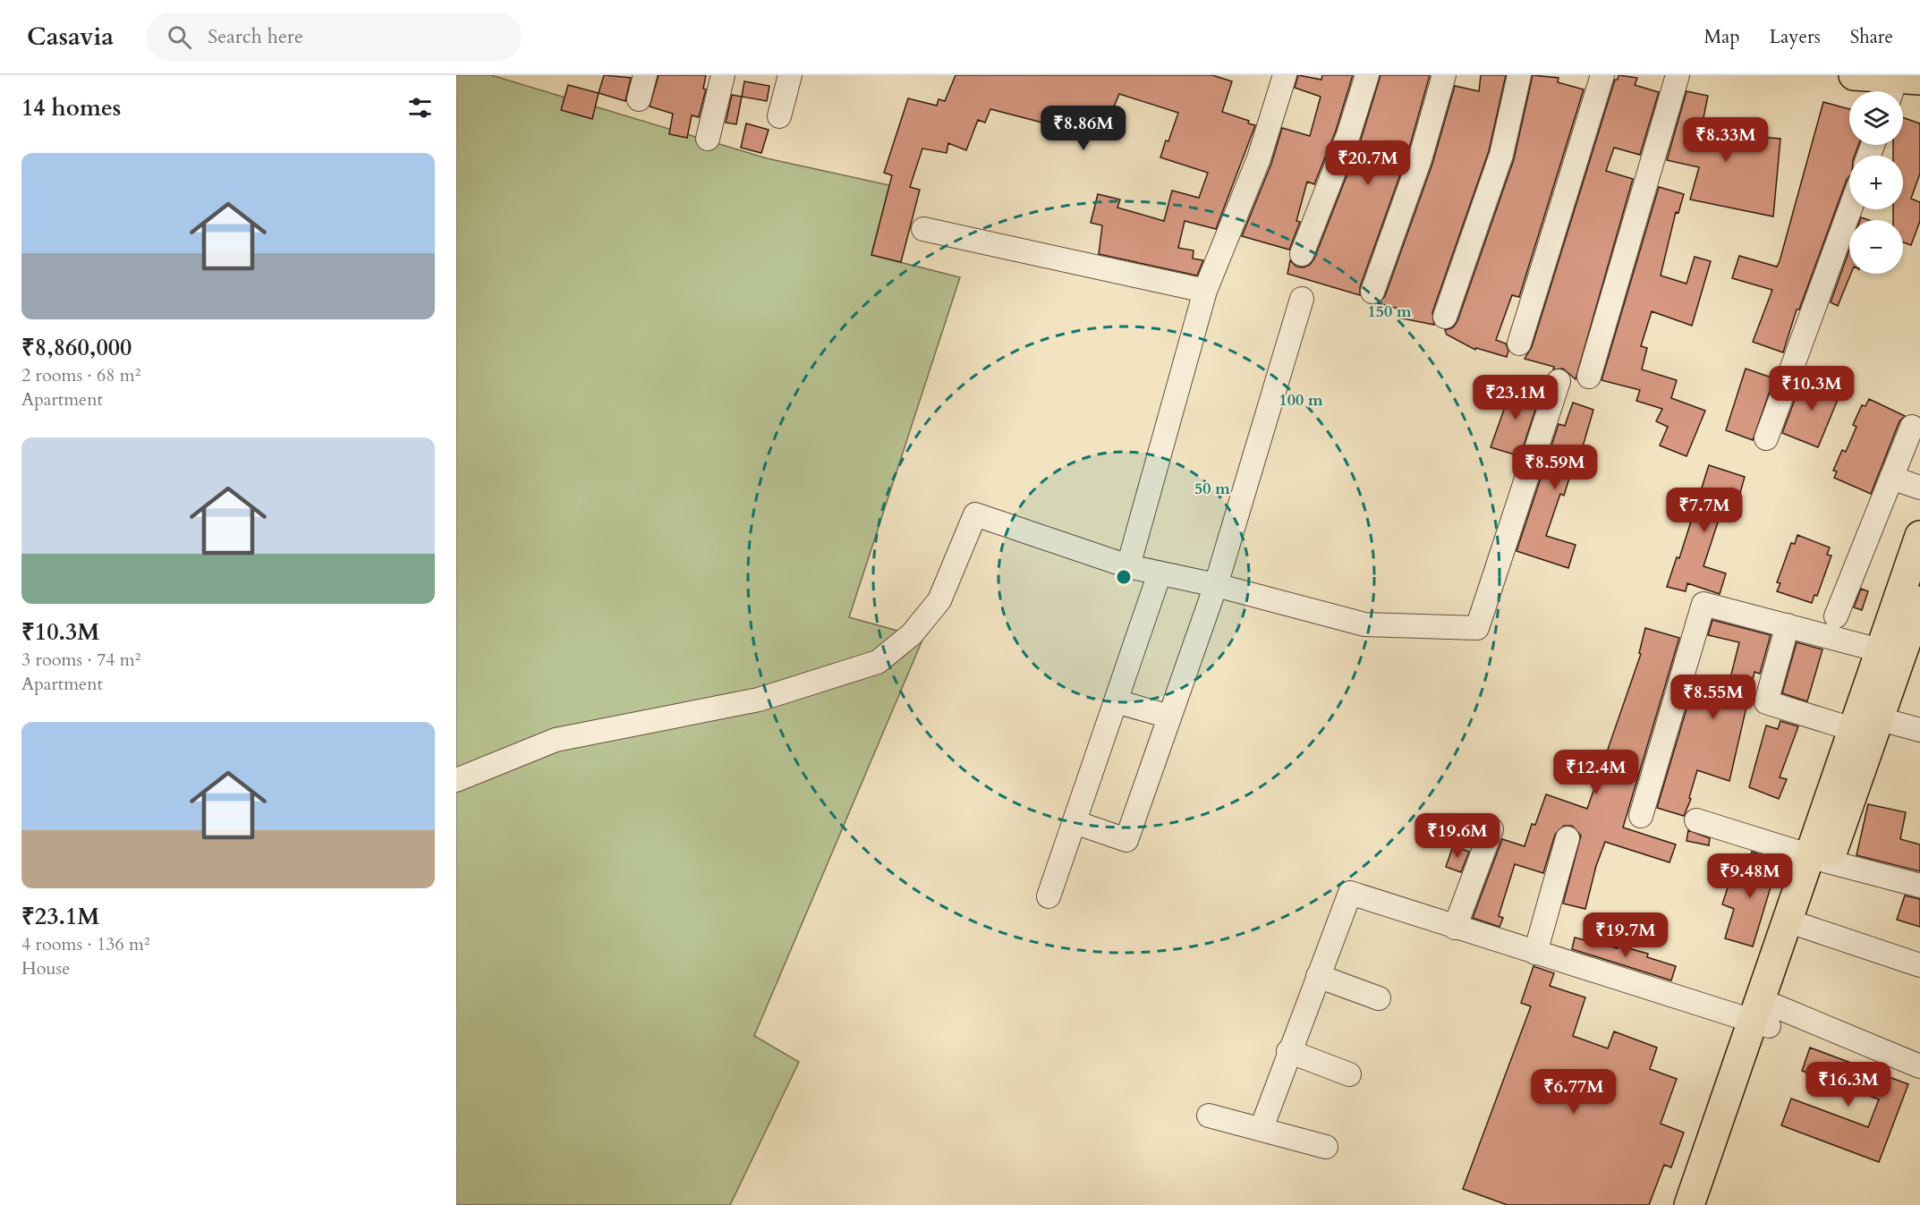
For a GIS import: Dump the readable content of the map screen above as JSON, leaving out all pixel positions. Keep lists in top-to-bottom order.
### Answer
{
  "page": {
    "header": "Casavia",
    "search": "Search here",
    "nav": ["Map", "Layers", "Share"],
    "heading": "14 homes",
    "map_buttons": ["+", "−"],
    "price": [
      "₹8.86M",
      "₹8.33M",
      "₹20.7M",
      "₹10.3M",
      "₹23.1M",
      "₹8.59M",
      "₹7.7M",
      "₹8.55M",
      "₹12.4M",
      "₹19.6M",
      "₹9.48M",
      "₹19.7M",
      "₹16.3M",
      "₹6.77M"
    ],
    "list": [
      {
        "name": "₹8,860,000",
        "note": "2 rooms · 68 m² · Apartment"
      },
      {
        "name": "₹10.3M",
        "note": "3 rooms · 74 m² · Apartment"
      },
      {
        "name": "₹23.1M",
        "note": "4 rooms · 136 m² · House"
      }
    ]
  },
  "rings": ["150 m", "100 m", "50 m"]
}
